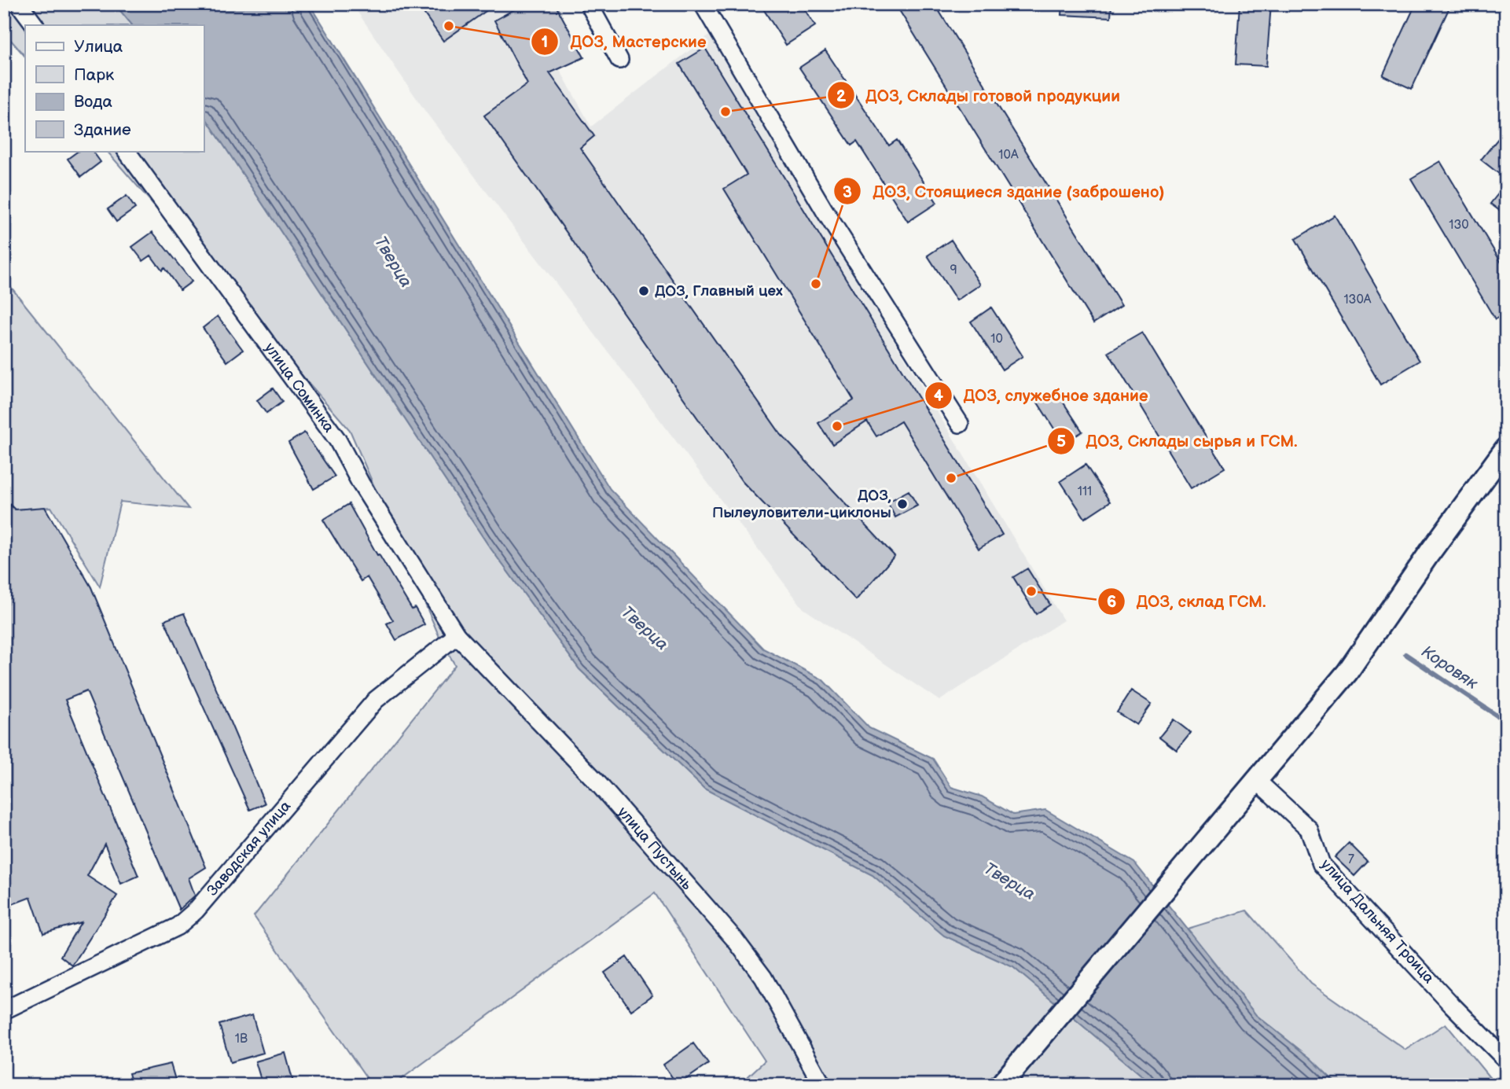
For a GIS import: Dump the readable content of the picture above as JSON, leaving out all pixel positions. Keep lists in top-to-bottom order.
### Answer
{
  "streets": {
    "street": [
      "улица Соминка",
      "Заводская улица",
      "улица Пустынь",
      "улица Дальняя Троица"
    ]
  },
  "crossings": [
    ["улица Соминка", "Заводская улица"],
    ["улица Соминка", "улица Пустынь"],
    ["Заводская улица", "улица Пустынь"]
  ],
  "water": ["Тверца", "Коровяк"],
  "places": [
    "ДОЗ, Мастерские",
    "ДОЗ, Склады готовой продукции",
    "ДОЗ, Стоящиеся здание (заброшено)",
    "ДОЗ, Главный цех",
    "ДОЗ, служебное здание",
    "ДОЗ, Склады сырья и ГСМ.",
    "ДОЗ, Пылеуловители-циклоны",
    "ДОЗ, склад ГСМ."
  ],
  "house_numbers": [
    "10А",
    "130",
    "9",
    "130А",
    "10",
    "111",
    "7",
    "1В"
  ],
  "legend": [
    "Улица",
    "Парк",
    "Вода",
    "Здание"
  ]
}
